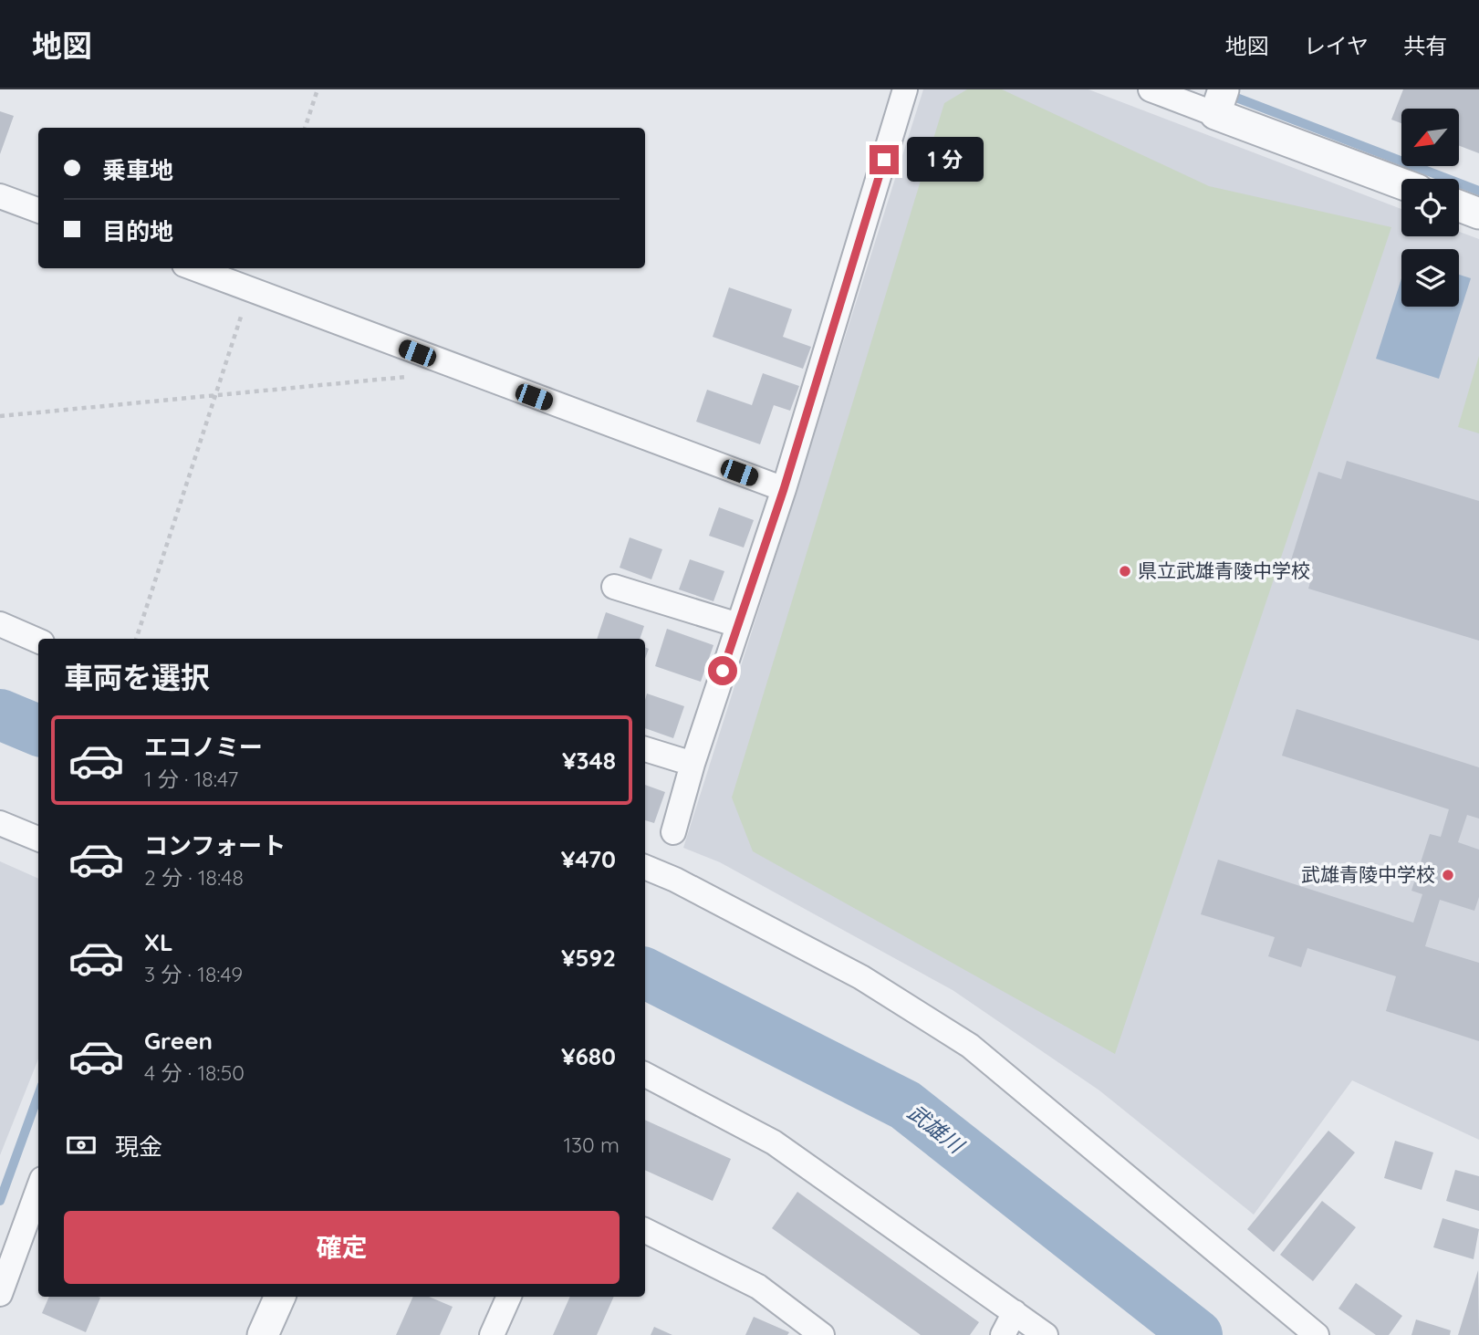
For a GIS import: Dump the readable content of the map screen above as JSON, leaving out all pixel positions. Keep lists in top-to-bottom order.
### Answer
{
  "water": ["武雄川"],
  "places": ["県立武雄青陵中学校", "武雄青陵中学校"],
  "north": "bottom left",
  "page": {
    "header": "地図",
    "nav": ["地図", "レイヤ", "共有"],
    "banner": ["乗車地", "目的地"],
    "bubble": "1 分",
    "heading": "車両を選択",
    "list": [
      {
        "name": "エコノミー",
        "note": "1 分 · 18:47",
        "value": "¥348"
      },
      {
        "name": "コンフォート",
        "note": "2 分 · 18:48",
        "value": "¥470"
      },
      {
        "name": "XL",
        "note": "3 分 · 18:49",
        "value": "¥592"
      },
      {
        "name": "Green",
        "note": "4 分 · 18:50",
        "value": "¥680"
      }
    ],
    "pay": ["現金", "130 m"],
    "buttons": "確定"
  }
}
